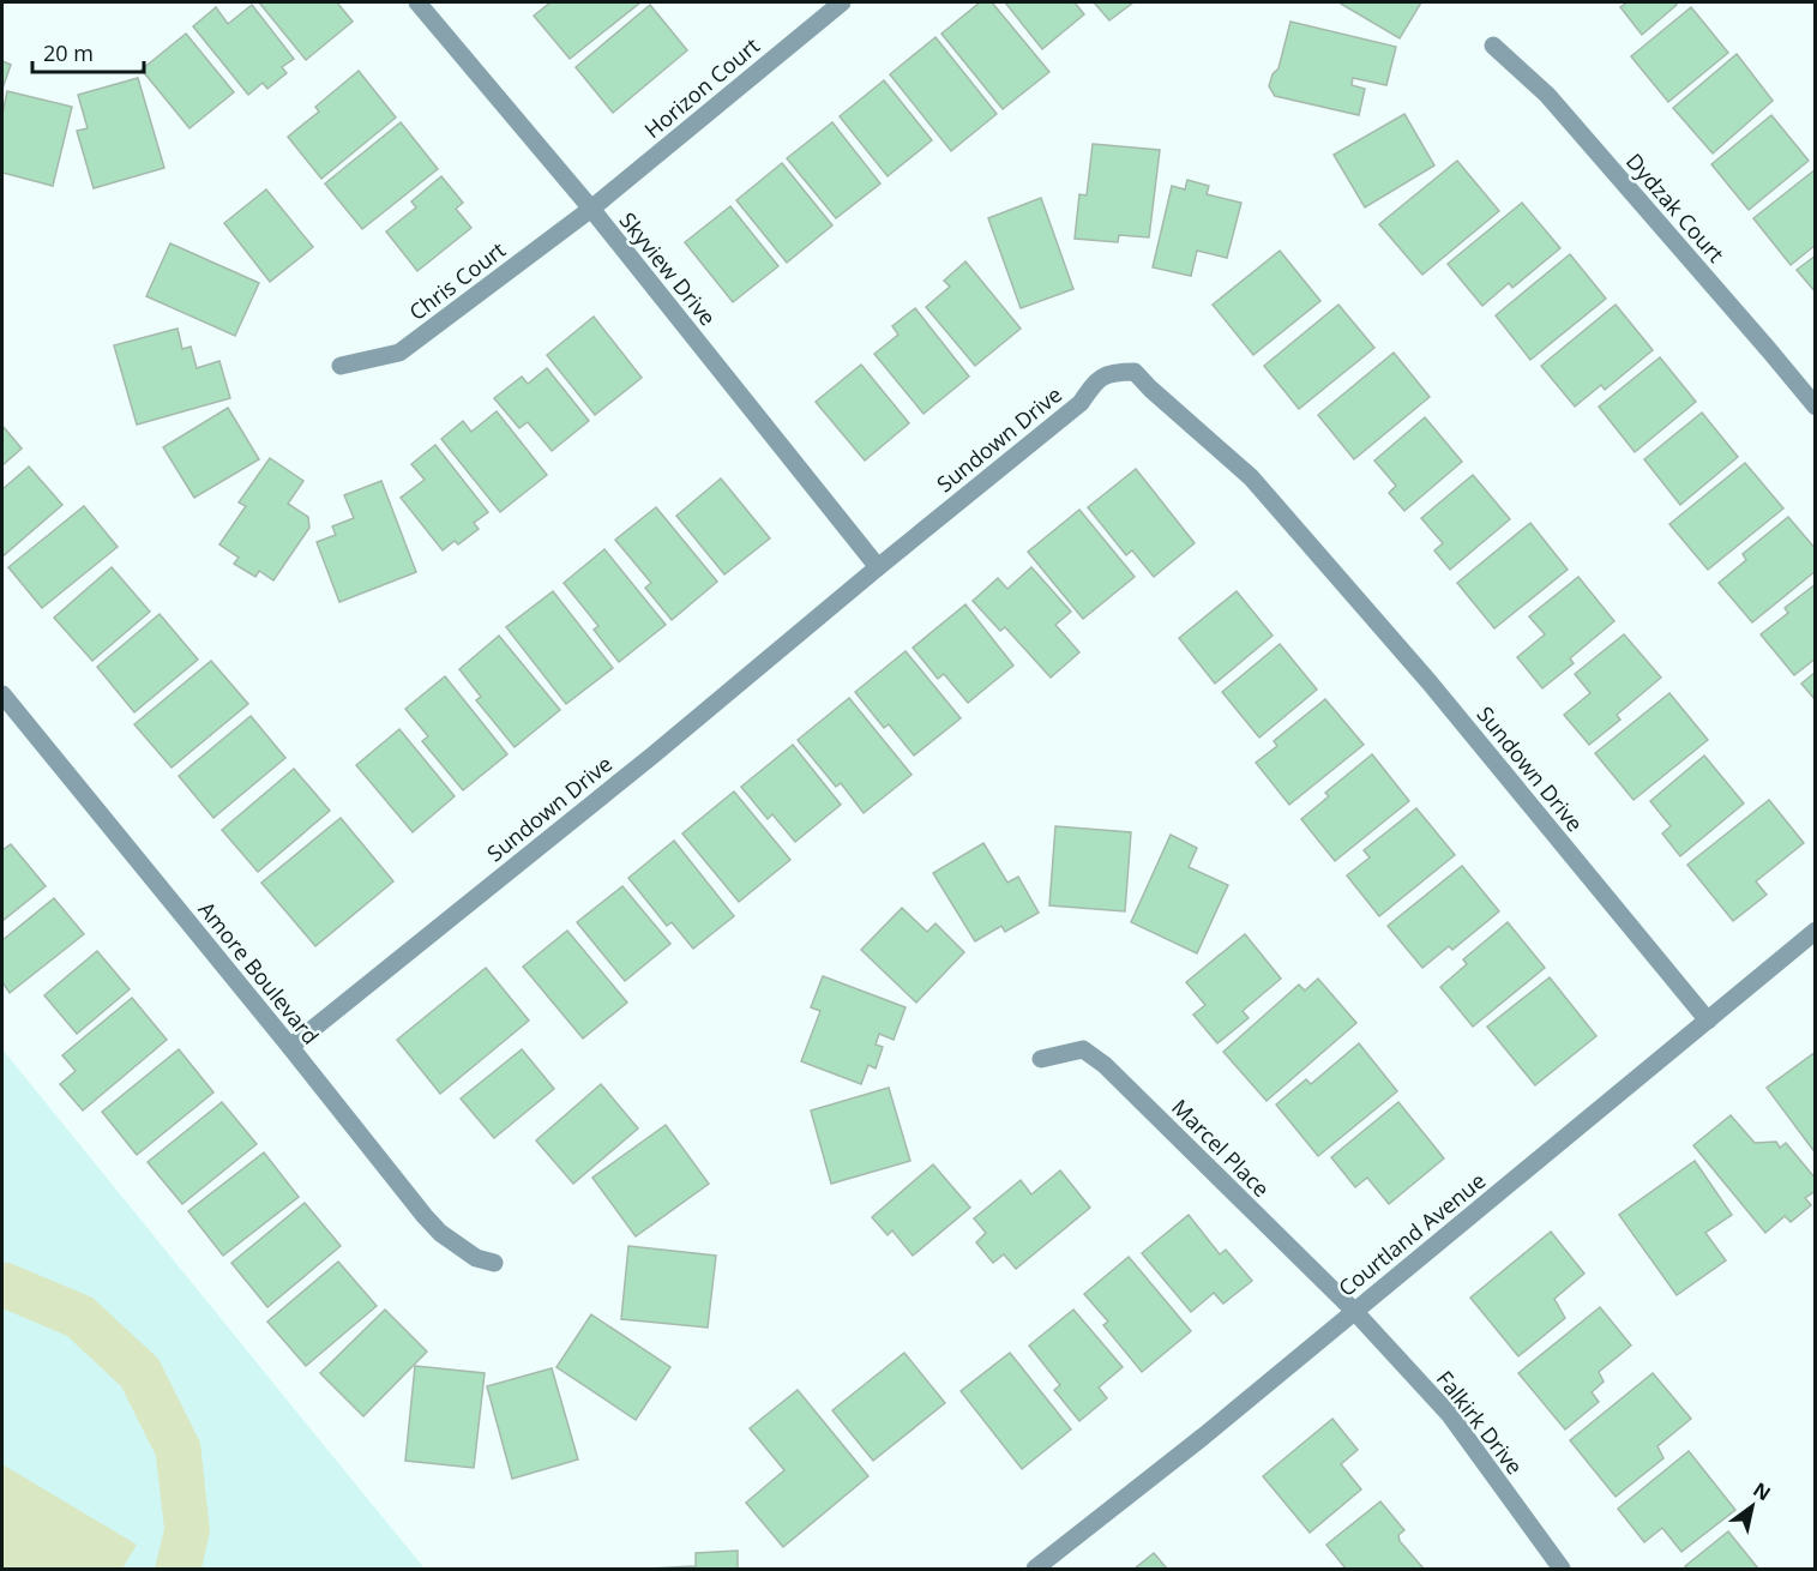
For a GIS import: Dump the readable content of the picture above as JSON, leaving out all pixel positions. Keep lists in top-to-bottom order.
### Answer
{
  "streets": {
    "street": [
      "Horizon Court",
      "Dydzak Court",
      "Skyview Drive",
      "Chris Court",
      "Sundown Drive",
      "Amore Boulevard",
      "Marcel Place",
      "Courtland Avenue",
      "Falkirk Drive"
    ]
  },
  "crossings": [
    ["Horizon Court", "Skyview Drive"],
    ["Horizon Court", "Chris Court"],
    ["Skyview Drive", "Chris Court"],
    ["Skyview Drive", "Sundown Drive"],
    ["Sundown Drive", "Amore Boulevard"],
    ["Sundown Drive", "Courtland Avenue"],
    ["Marcel Place", "Courtland Avenue"],
    ["Marcel Place", "Falkirk Drive"],
    ["Courtland Avenue", "Falkirk Drive"]
  ],
  "scale_bar": "20 m",
  "north": "top right"
}
